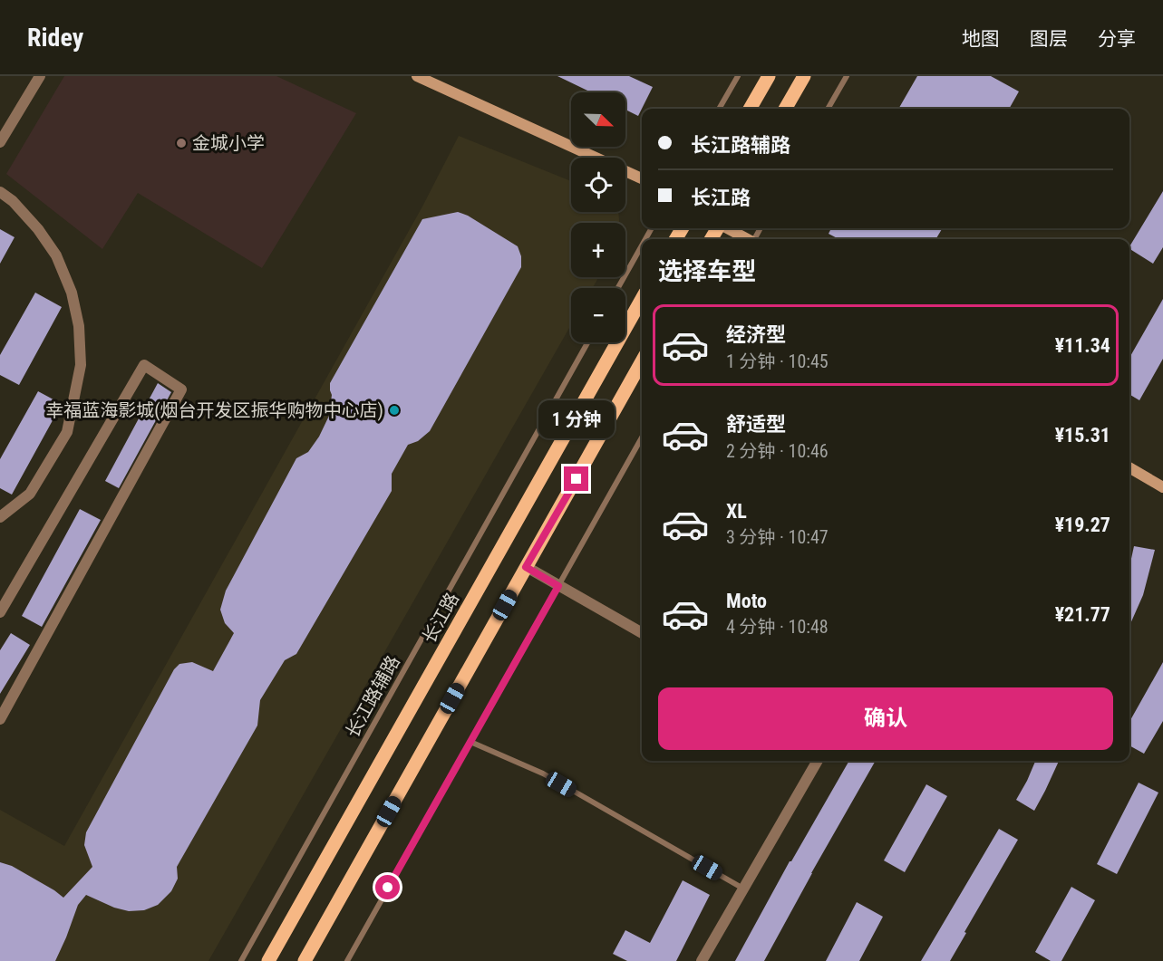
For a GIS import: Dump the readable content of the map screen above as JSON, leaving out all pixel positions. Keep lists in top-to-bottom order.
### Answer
{
  "streets": {
    "main road": ["长江路"],
    "lane": ["长江路辅路"]
  },
  "places": ["金城小学", "幸福蓝海影城(烟台开发区振华购物中心店)"],
  "north": "bottom right",
  "page": {
    "header": "Ridey",
    "nav": ["地图", "图层", "分享"],
    "map_buttons": ["+", "−"],
    "banner": ["长江路辅路", "长江路"],
    "heading": "选择车型",
    "list": [
      {
        "name": "经济型",
        "note": "1 分钟 · 10:45",
        "value": "¥11.34"
      },
      {
        "name": "舒适型",
        "note": "2 分钟 · 10:46",
        "value": "¥15.31"
      },
      {
        "name": "XL",
        "note": "3 分钟 · 10:47",
        "value": "¥19.27"
      },
      {
        "name": "Moto",
        "note": "4 分钟 · 10:48",
        "value": "¥21.77"
      }
    ],
    "bubble": "1 分钟",
    "buttons": "确认"
  }
}
